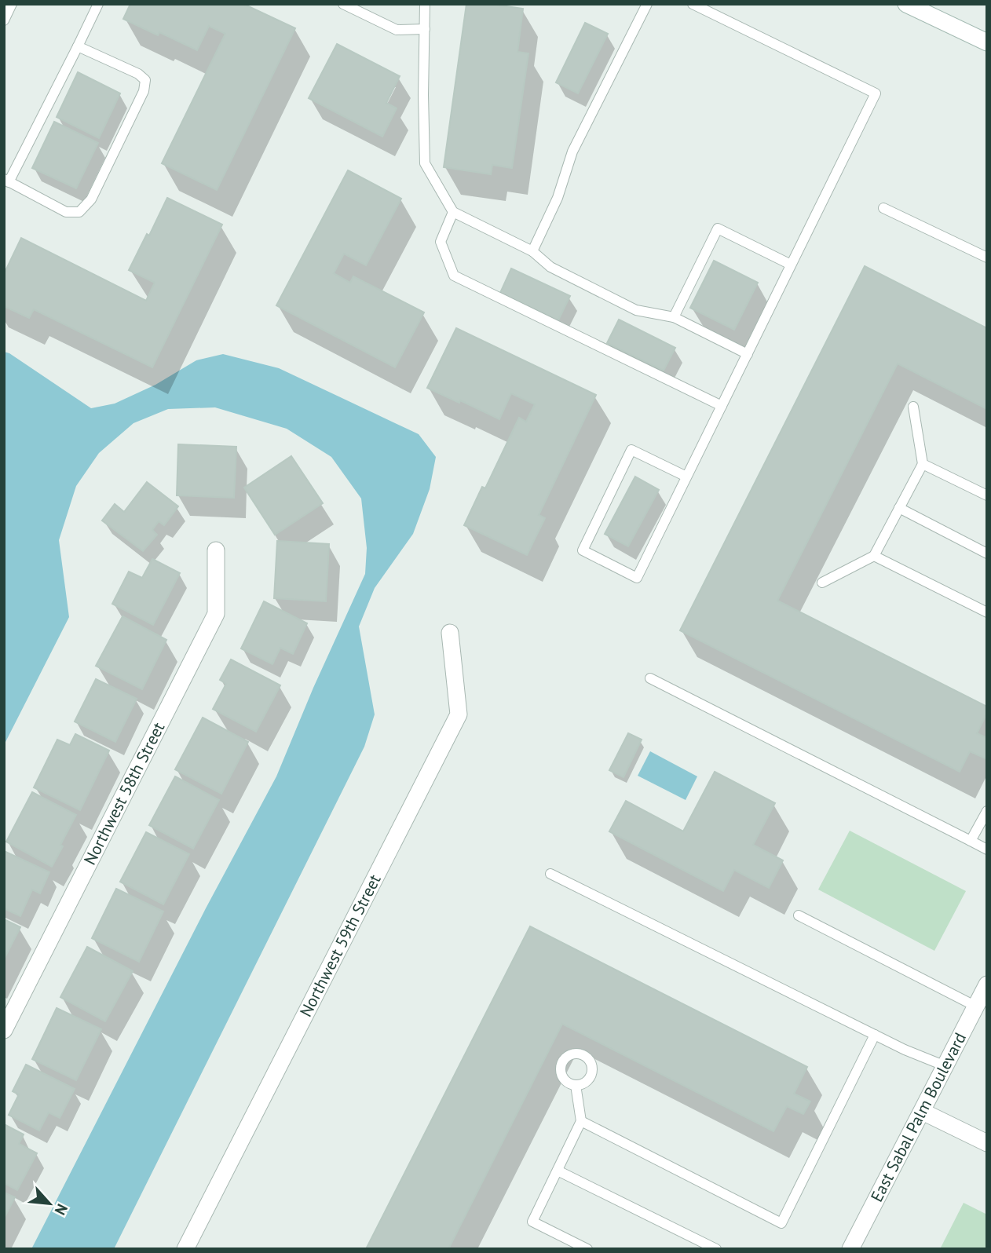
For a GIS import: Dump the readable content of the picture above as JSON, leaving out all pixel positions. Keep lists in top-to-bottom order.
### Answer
{
  "streets": {
    "street": ["Northwest 58th Street", "Northwest 59th Street", "East Sabal Palm Boulevard"]
  },
  "north": "bottom right"
}
